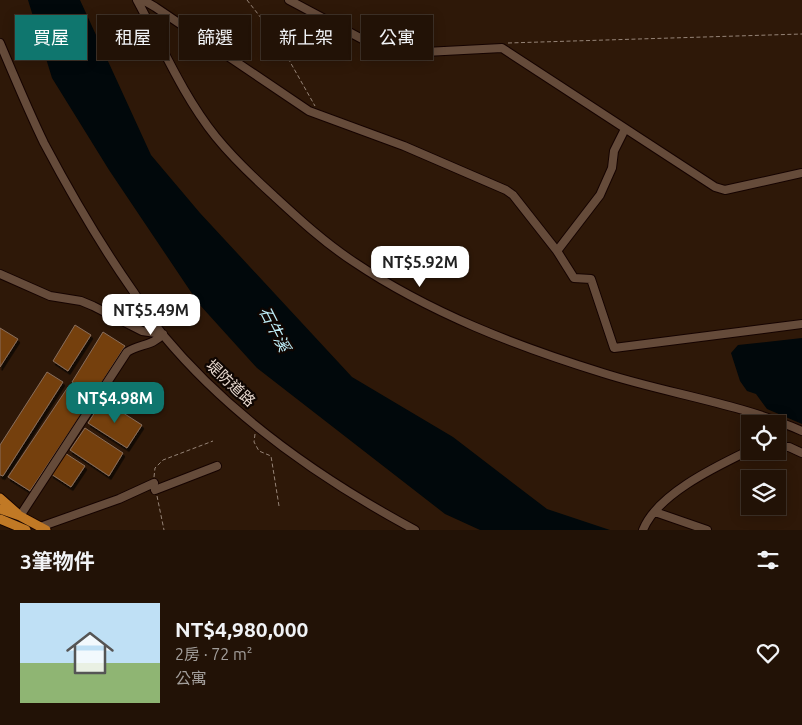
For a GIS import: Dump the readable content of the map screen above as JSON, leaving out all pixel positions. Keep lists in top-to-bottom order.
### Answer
{
  "streets": {
    "street": ["堤防道路"]
  },
  "water": ["石牛溪"],
  "page": {
    "chip": [
      "買屋",
      "租屋",
      "篩選",
      "新上架",
      "公寓"
    ],
    "price": ["NT$5.92M", "NT$5.49M", "NT$4.98M"],
    "heading": "3筆物件",
    "list": [
      {
        "name": "NT$4,980,000",
        "note": "2房 · 72 m² · 公寓"
      }
    ]
  }
}
